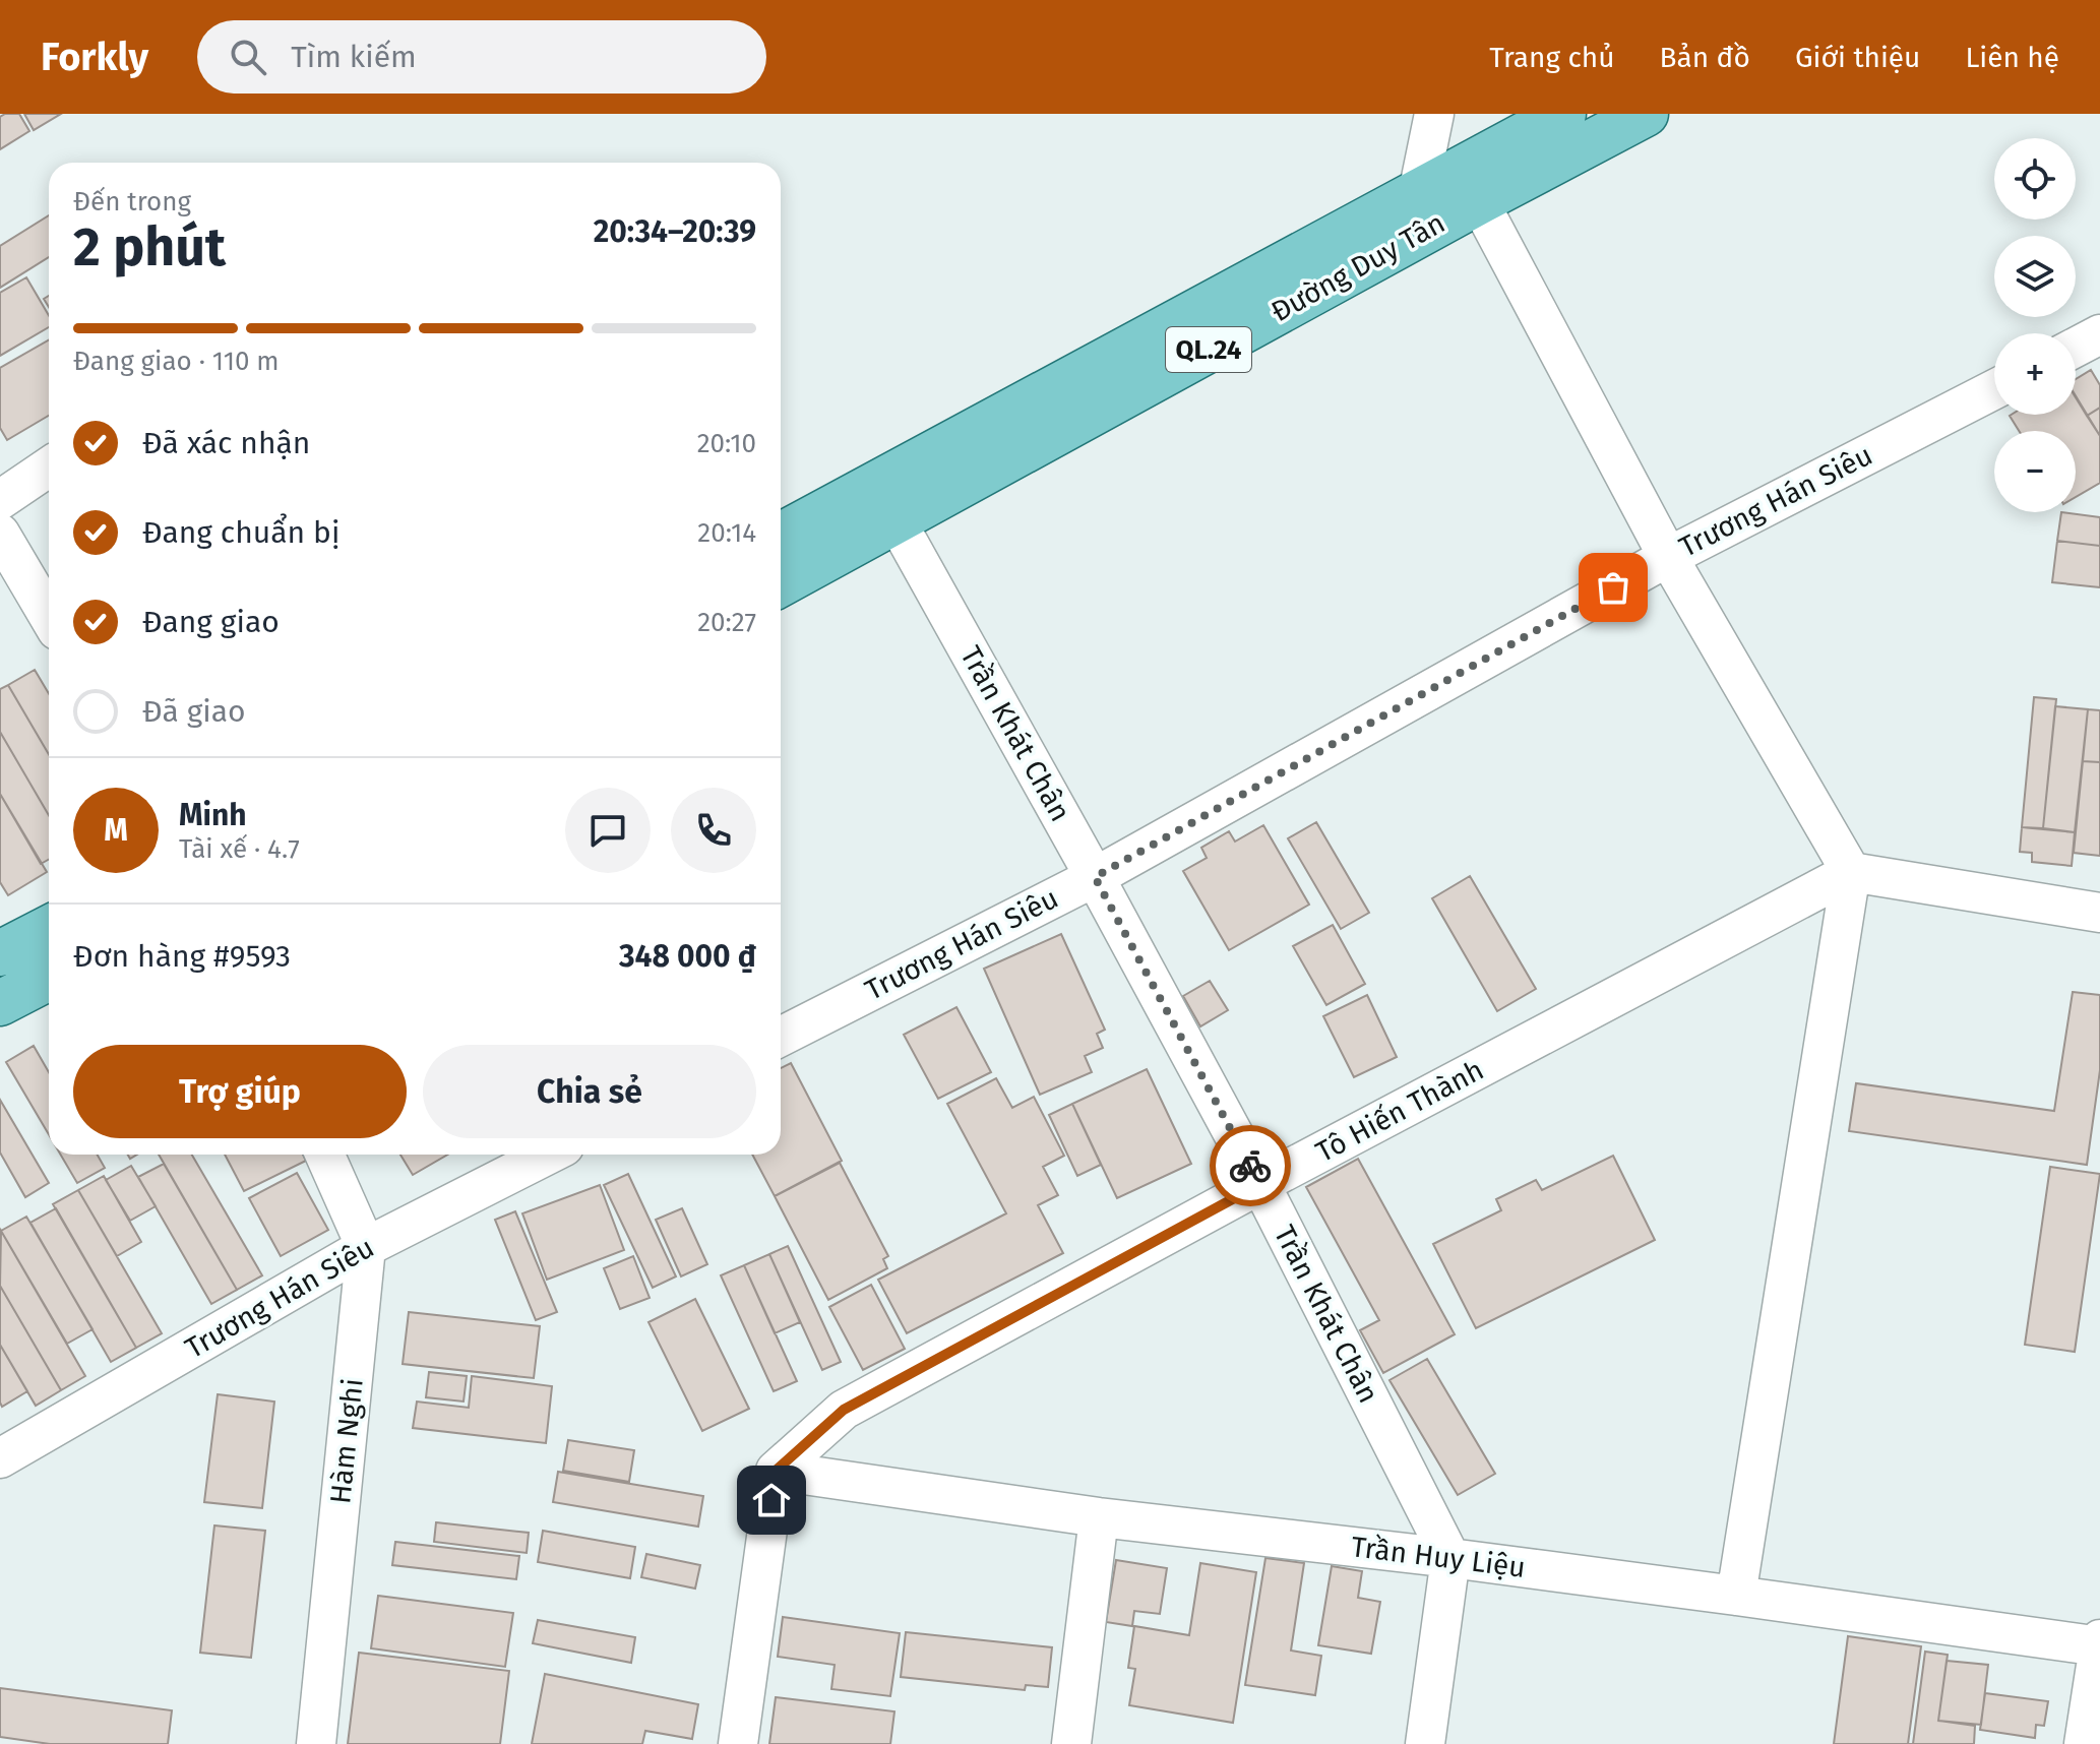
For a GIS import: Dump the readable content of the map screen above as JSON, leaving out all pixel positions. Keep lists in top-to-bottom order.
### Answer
{
  "streets": {
    "main road": ["Đường Duy Tân", "QL.24"],
    "street": [
      "Trương Hán Siêu",
      "Trần Khát Chân",
      "Tô Hiến Thành",
      "Hàm Nghi",
      "Trần Huy Liệu"
    ]
  },
  "crossings": [
    ["Đường Duy Tân", "Trần Khát Chân"],
    ["Trương Hán Siêu", "Trần Khát Chân"],
    ["Trương Hán Siêu", "Hàm Nghi"],
    ["Trần Khát Chân", "Tô Hiến Thành"],
    ["Trần Khát Chân", "Trần Huy Liệu"],
    ["Tô Hiến Thành", "Trần Huy Liệu"]
  ],
  "page": {
    "header": "Forkly",
    "search": "Tìm kiếm",
    "nav": [
      "Trang chủ",
      "Bản đồ",
      "Giới thiệu",
      "Liên hệ"
    ],
    "map_buttons": ["+", "−"],
    "heading": ["2 phút", "Đến trong", "20:34–20:39"],
    "panel": [
      "Minh",
      "Tài xế · 4.7",
      "Đơn hàng #9593",
      "348 000 ₫"
    ],
    "bar": "Đang giao · 110 m",
    "list": [
      ["Đã xác nhận", "20:10"],
      ["Đang chuẩn bị", "20:14"],
      ["Đang giao", "20:27"],
      "Đã giao"
    ],
    "round": "M",
    "buttons": ["Trợ giúp", "Chia sẻ"]
  }
}
